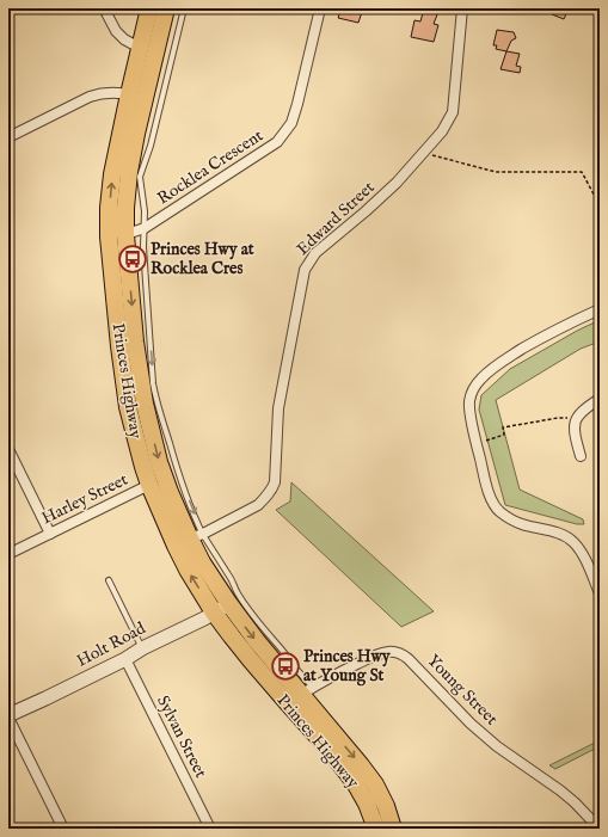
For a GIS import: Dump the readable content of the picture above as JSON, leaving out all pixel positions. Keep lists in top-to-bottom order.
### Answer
{
  "streets": {
    "highway": ["Princes Highway"],
    "street": [
      "Rocklea Crescent",
      "Edward Street",
      "Harley Street",
      "Holt Road",
      "Young Street",
      "Sylvan Street"
    ]
  },
  "crossings": [
    ["Rocklea Crescent", "Princes Highway"],
    ["Edward Street", "Princes Highway"],
    ["Princes Highway", "Harley Street"],
    ["Princes Highway", "Holt Road"],
    ["Princes Highway", "Young Street"],
    ["Holt Road", "Sylvan Street"]
  ],
  "places": {
    "bus stop": ["Princes Hwy at Rocklea Cres", "Princes Hwy at Young St"]
  }
}
